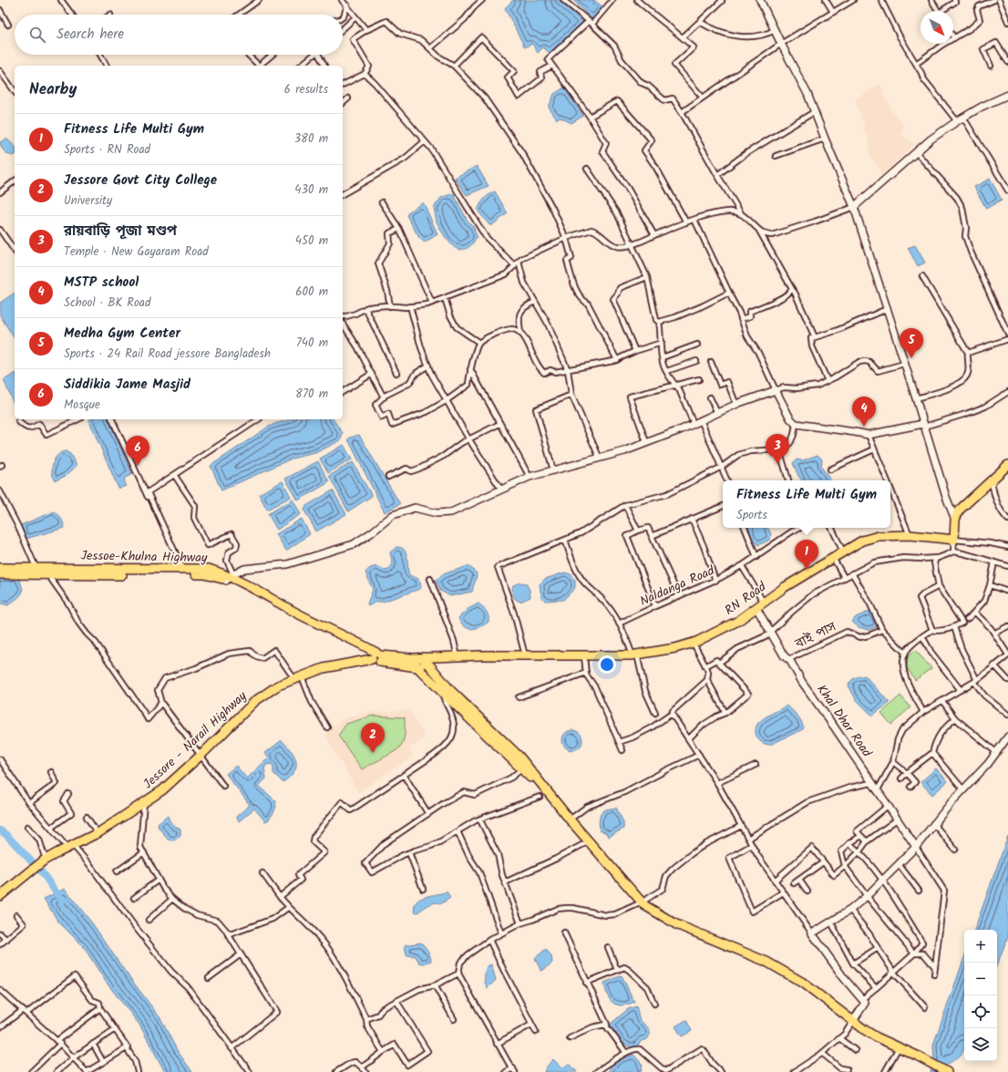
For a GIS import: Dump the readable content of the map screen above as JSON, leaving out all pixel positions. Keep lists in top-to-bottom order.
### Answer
{
  "streets": {
    "highway": ["Jessoe-Khulna Highway", "RN Road", "Jessore - Narail Highway"],
    "street": ["Naldanga Road", "বাই পাস", "Khal Dhar Road"]
  },
  "crossings": [
    ["Jessoe-Khulna Highway", "RN Road"],
    ["Jessoe-Khulna Highway", "Jessore - Narail Highway"],
    ["RN Road", "Khal Dhar Road"],
    ["বাই পাস", "Khal Dhar Road"]
  ],
  "north": "bottom right",
  "page": {
    "search": "Search here",
    "heading": ["Nearby", "6 results"],
    "list": [
      {
        "mark": "1",
        "name": "Fitness Life Multi Gym",
        "note": "Sports · RN Road",
        "value": "380 m"
      },
      {
        "mark": "2",
        "name": "Jessore Govt City College",
        "note": "University",
        "value": "430 m"
      },
      {
        "mark": "3",
        "name": "রায়বাড়ি পূজা মণ্ডপ",
        "note": "Temple · New Gayaram Road",
        "value": "450 m"
      },
      {
        "mark": "4",
        "name": "MSTP school",
        "note": "School · BK Road",
        "value": "600 m"
      },
      {
        "mark": "5",
        "name": "Medha Gym Center",
        "note": "Sports · 24 Rail Road jessore Bangladesh",
        "value": "740 m"
      },
      {
        "mark": "6",
        "name": "Siddikia Jame Masjid",
        "note": "Mosque",
        "value": "870 m"
      }
    ],
    "pins": [
      "5",
      "4",
      "3",
      "6",
      "1",
      "2"
    ],
    "popup": ["Fitness Life Multi Gym", "Sports"],
    "map_buttons": ["+", "−"]
  }
}
